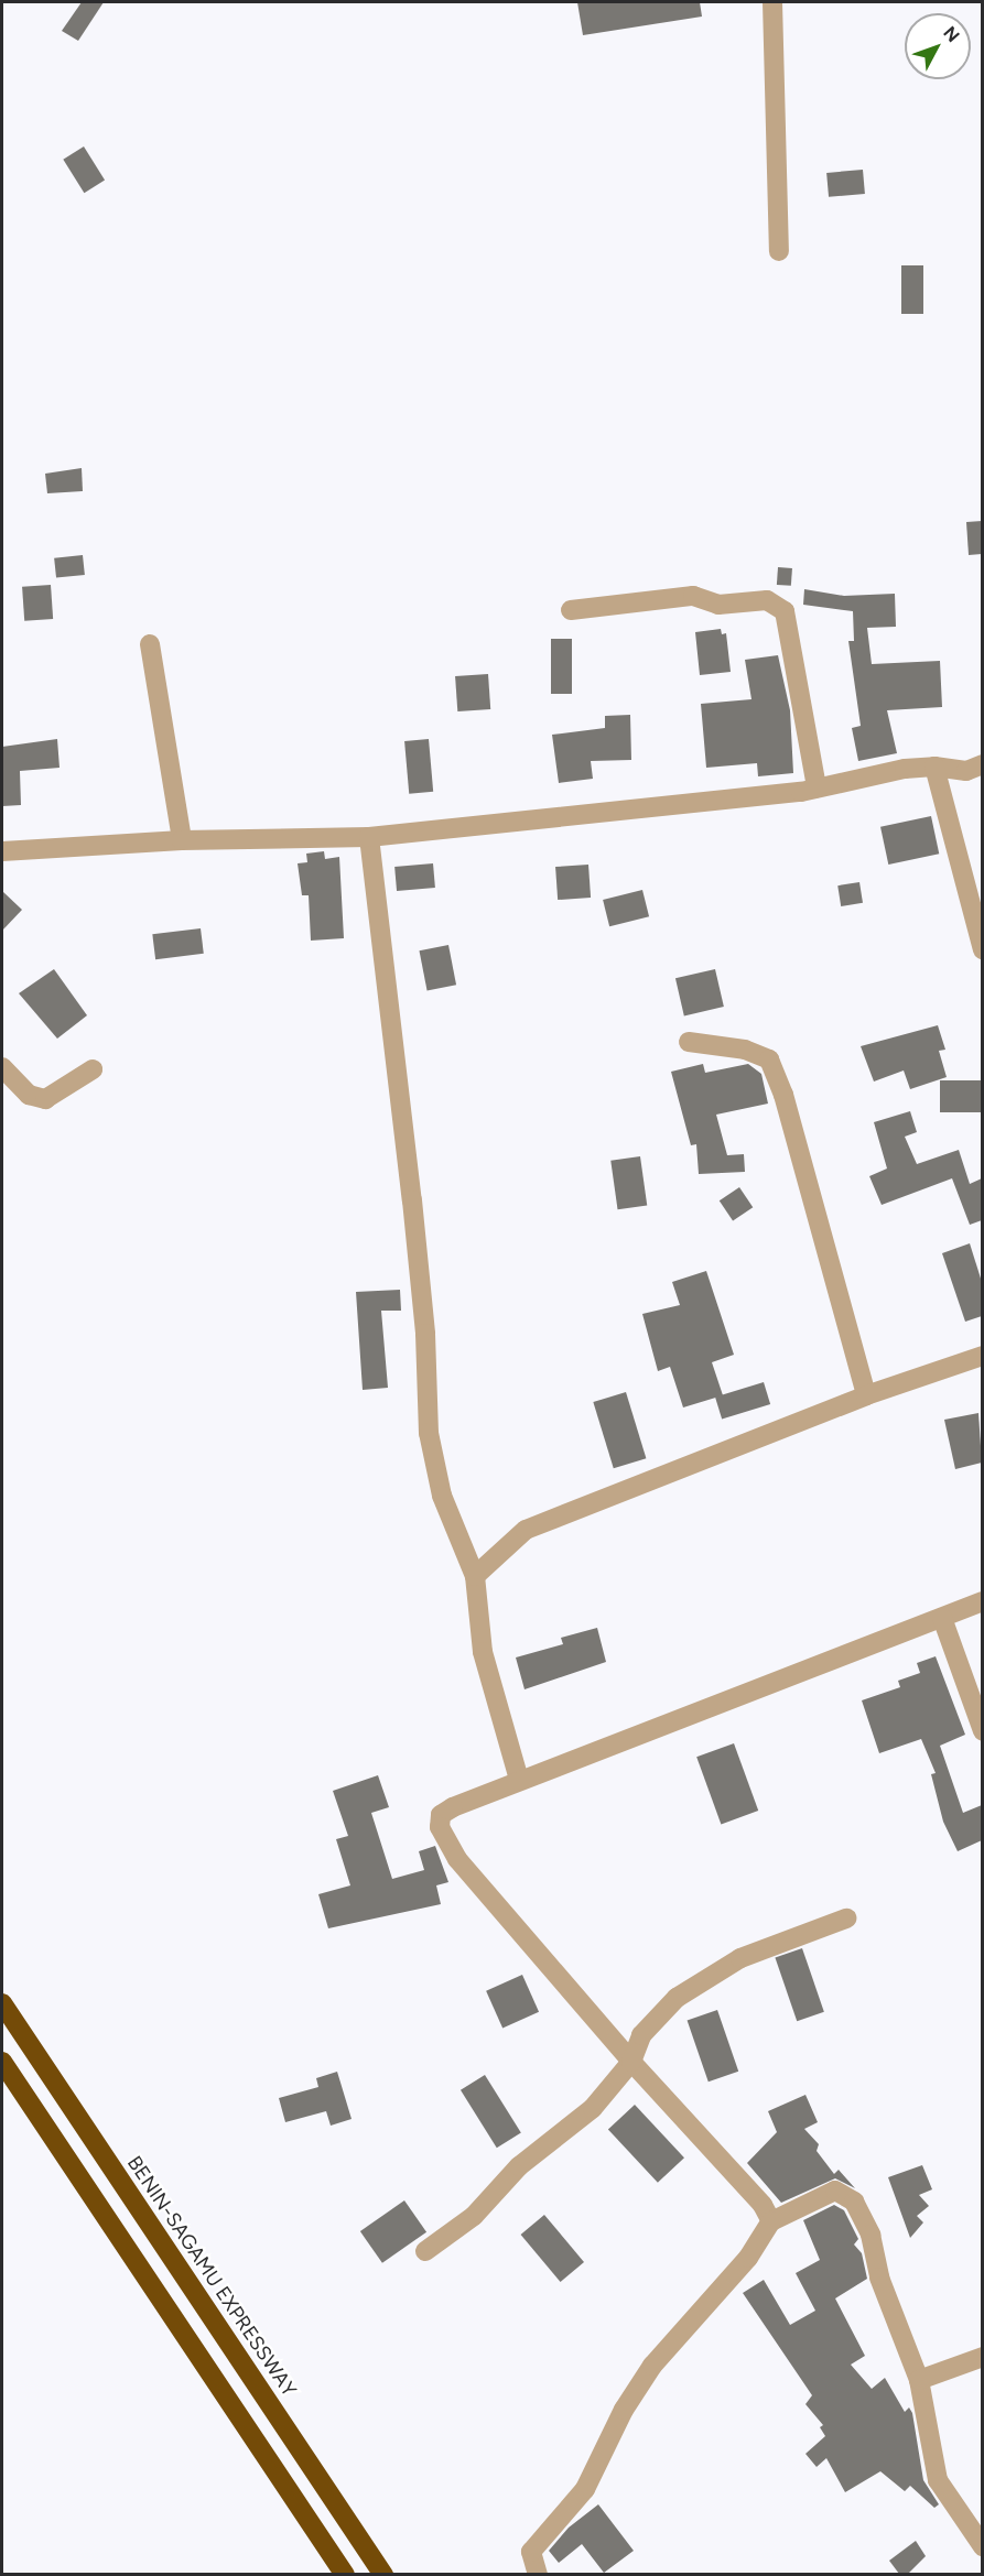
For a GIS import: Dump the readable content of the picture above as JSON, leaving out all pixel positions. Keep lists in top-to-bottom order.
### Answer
{
  "streets": {
    "highway": ["BENIN-SAGAMU EXPRESSWAY"]
  },
  "north": "top right"
}
